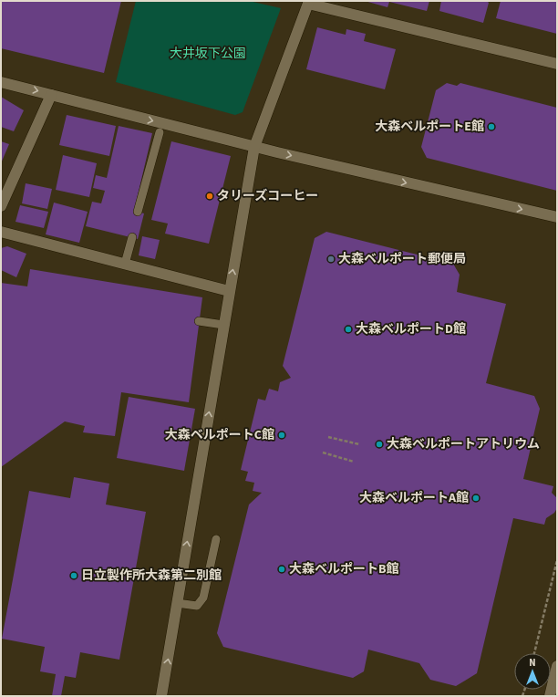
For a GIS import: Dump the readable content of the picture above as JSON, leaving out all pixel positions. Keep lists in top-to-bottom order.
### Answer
{
  "parks": ["大井坂下公園"],
  "places": [
    "大森ベルポートE館",
    "タリーズコーヒー",
    "大森ベルポート郵便局",
    "大森ベルポートD館",
    "大森ベルポートC館",
    "大森ベルポートアトリウム",
    "大森ベルポートA館",
    "大森ベルポートB館",
    "日立製作所大森第二別館"
  ],
  "north": "top"
}
